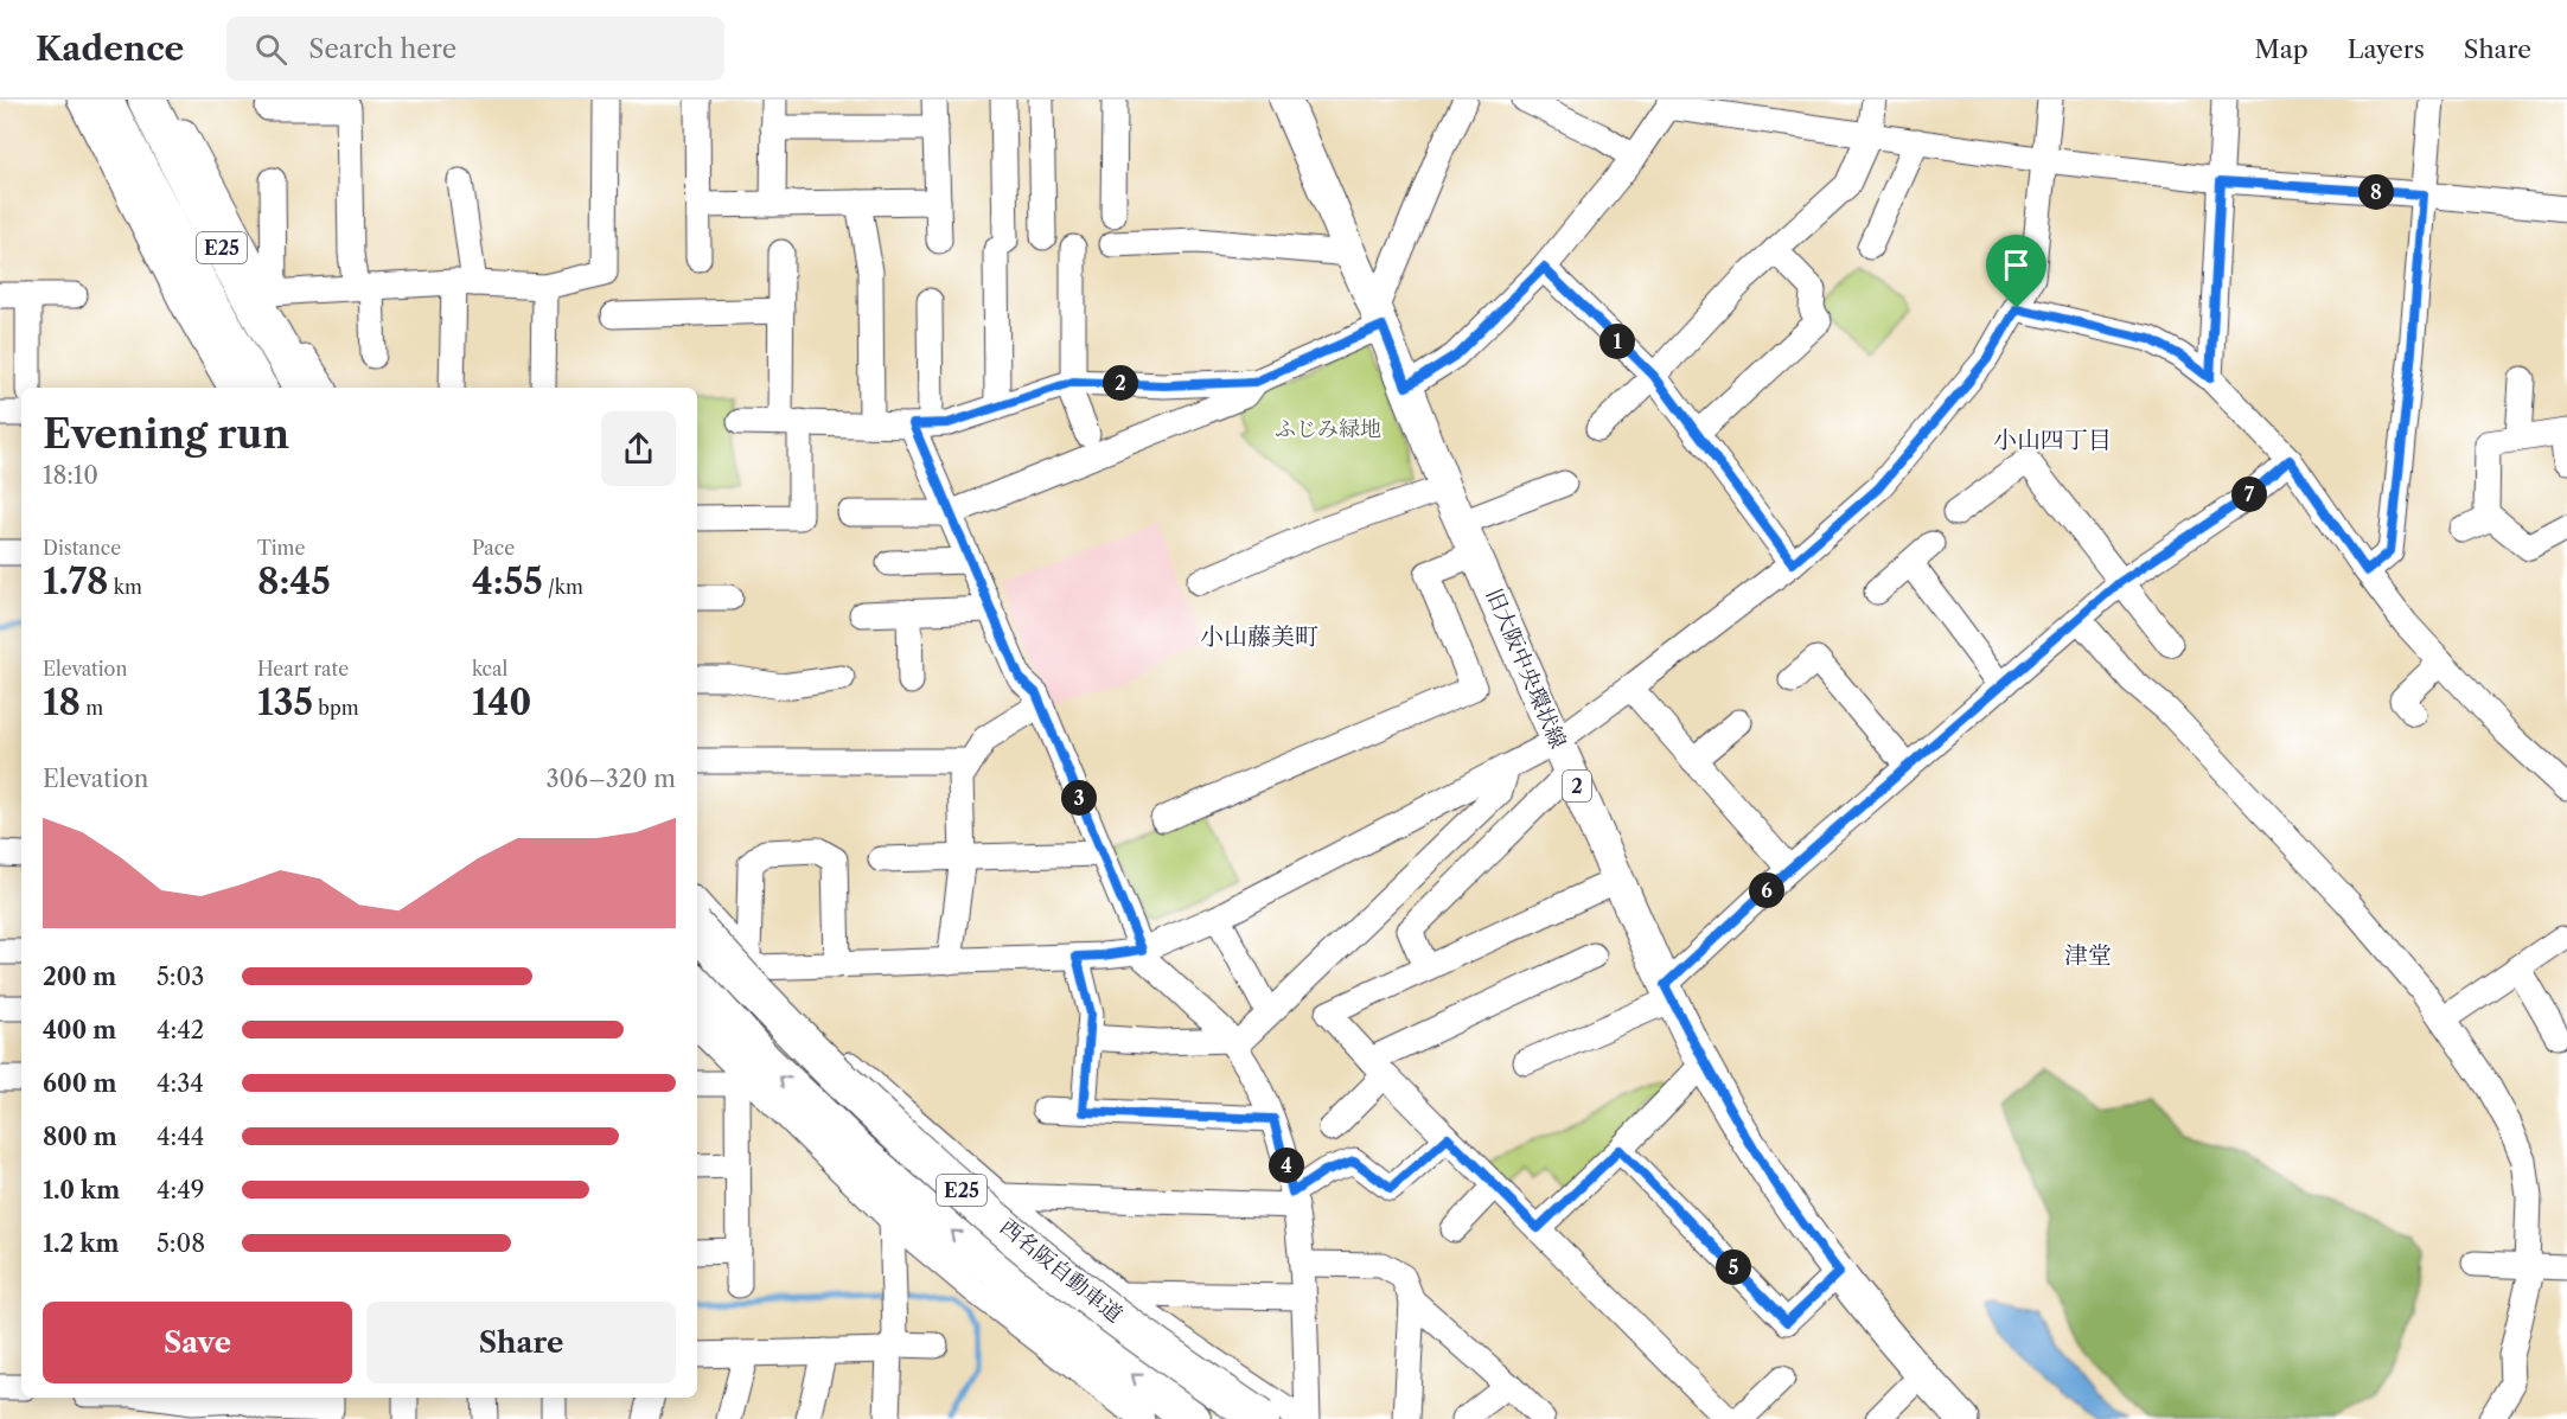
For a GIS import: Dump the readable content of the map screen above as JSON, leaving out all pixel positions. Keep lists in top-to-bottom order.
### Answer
{
  "streets": {
    "highway": ["E25", "西名阪自動車道"],
    "main road": ["旧大阪中央環状線", "2"]
  },
  "districts": ["小山四丁目", "小山藤美町", "津堂"],
  "parks": ["ふじみ緑地"],
  "page": {
    "header": "Kadence",
    "search": "Search here",
    "nav": ["Map", "Layers", "Share"],
    "pins": [
      "8",
      "1",
      "2",
      "7",
      "3",
      "6",
      "4",
      "5"
    ],
    "heading": ["Evening run", "18:10"],
    "stats": [
      ["Distance", "1.78 km"],
      ["Time", "8:45"],
      ["Pace", "4:55 /km"],
      ["Elevation", "18 m"],
      ["Heart rate", "135 bpm"],
      ["kcal", "140"]
    ],
    "chart": ["Elevation", "306–320 m"],
    "list": [
      {
        "name": "200 m",
        "note": "5:03"
      },
      {
        "name": "400 m",
        "note": "4:42"
      },
      {
        "name": "600 m",
        "note": "4:34"
      },
      {
        "name": "800 m",
        "note": "4:44"
      },
      {
        "name": "1.0 km",
        "note": "4:49"
      },
      {
        "name": "1.2 km",
        "note": "5:08"
      }
    ],
    "buttons": ["Save", "Share"]
  }
}
